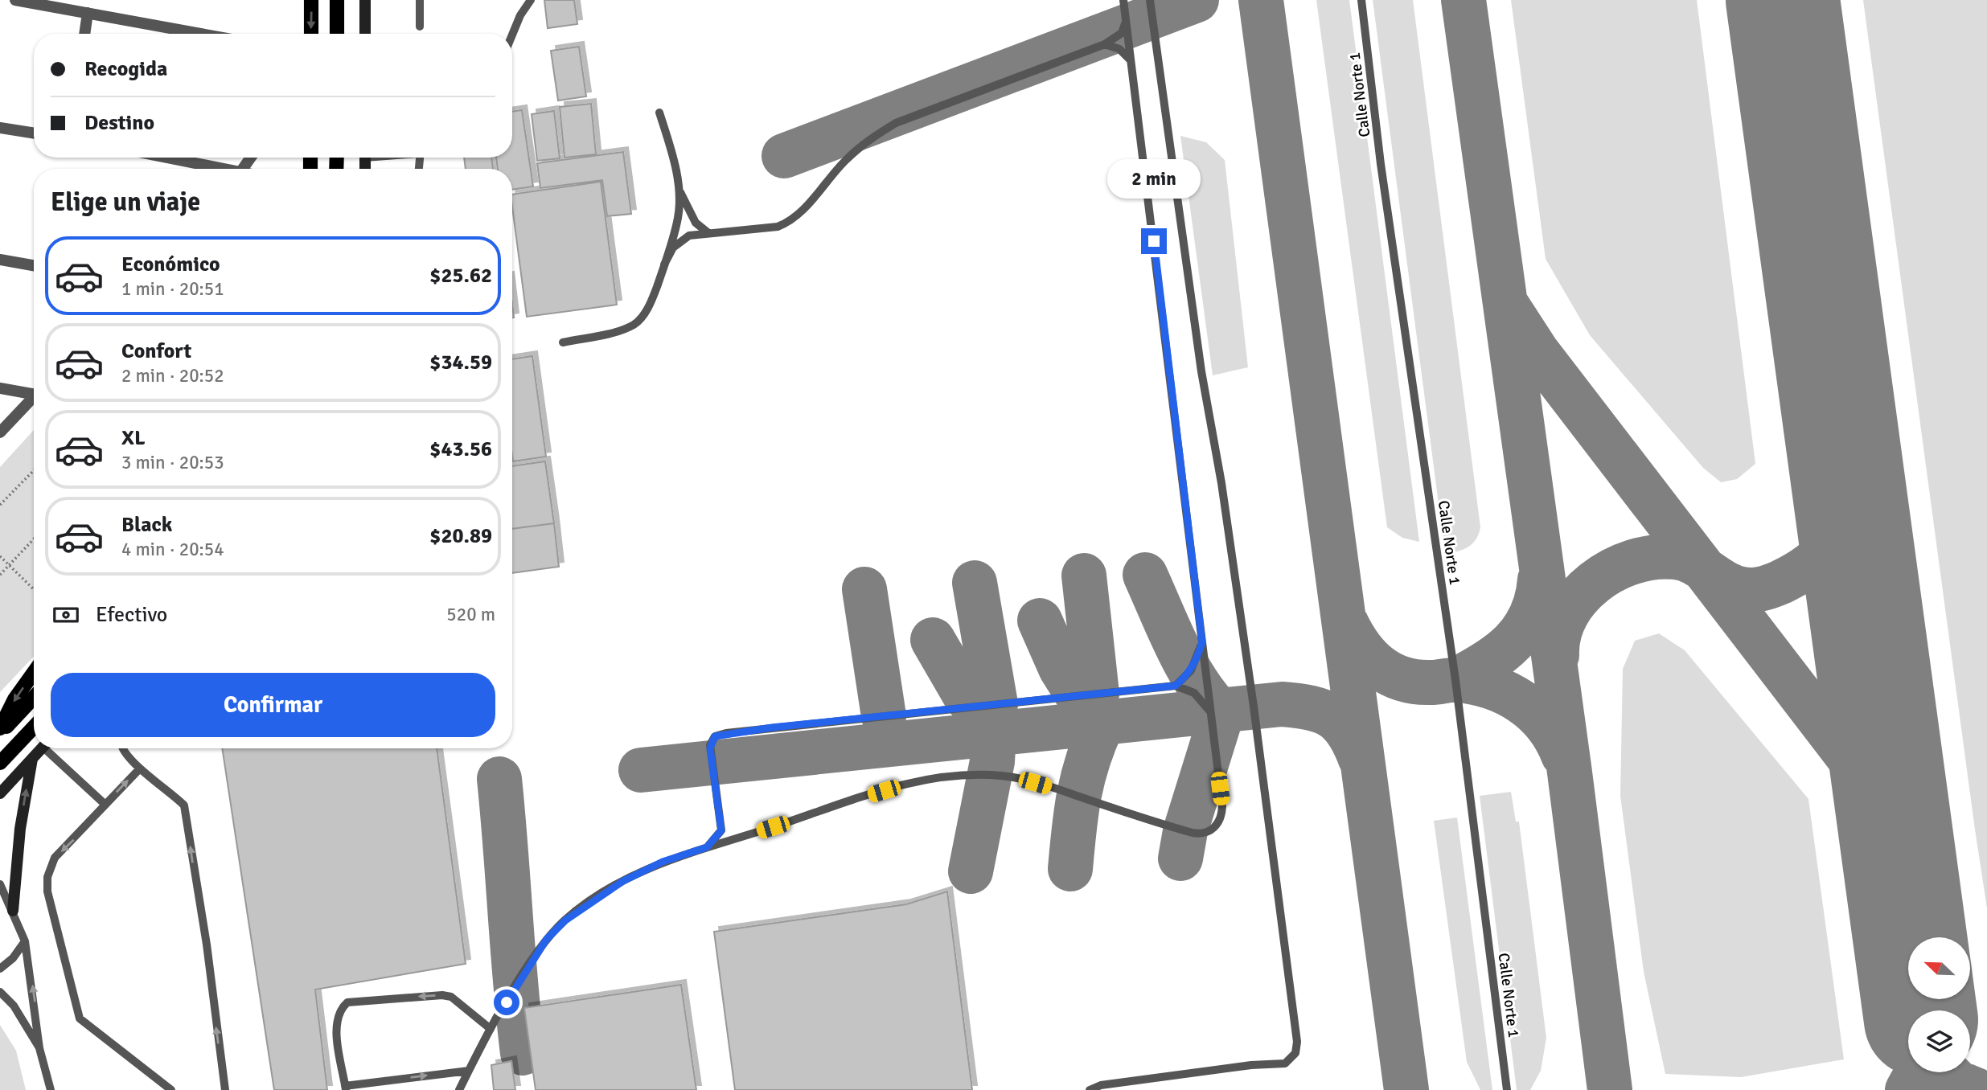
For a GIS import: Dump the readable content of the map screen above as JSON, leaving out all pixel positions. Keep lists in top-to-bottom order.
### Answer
{
  "streets": {
    "lane": ["Calle Norte 1"]
  },
  "north": "top left",
  "page": {
    "banner": ["Recogida", "Destino"],
    "bubble": "2 min",
    "heading": "Elige un viaje",
    "list": [
      {
        "name": "Económico",
        "note": "1 min · 20:51",
        "value": "$25.62"
      },
      {
        "name": "Confort",
        "note": "2 min · 20:52",
        "value": "$34.59"
      },
      {
        "name": "XL",
        "note": "3 min · 20:53",
        "value": "$43.56"
      },
      {
        "name": "Black",
        "note": "4 min · 20:54",
        "value": "$20.89"
      }
    ],
    "pay": ["Efectivo", "520 m"],
    "buttons": "Confirmar"
  }
}
